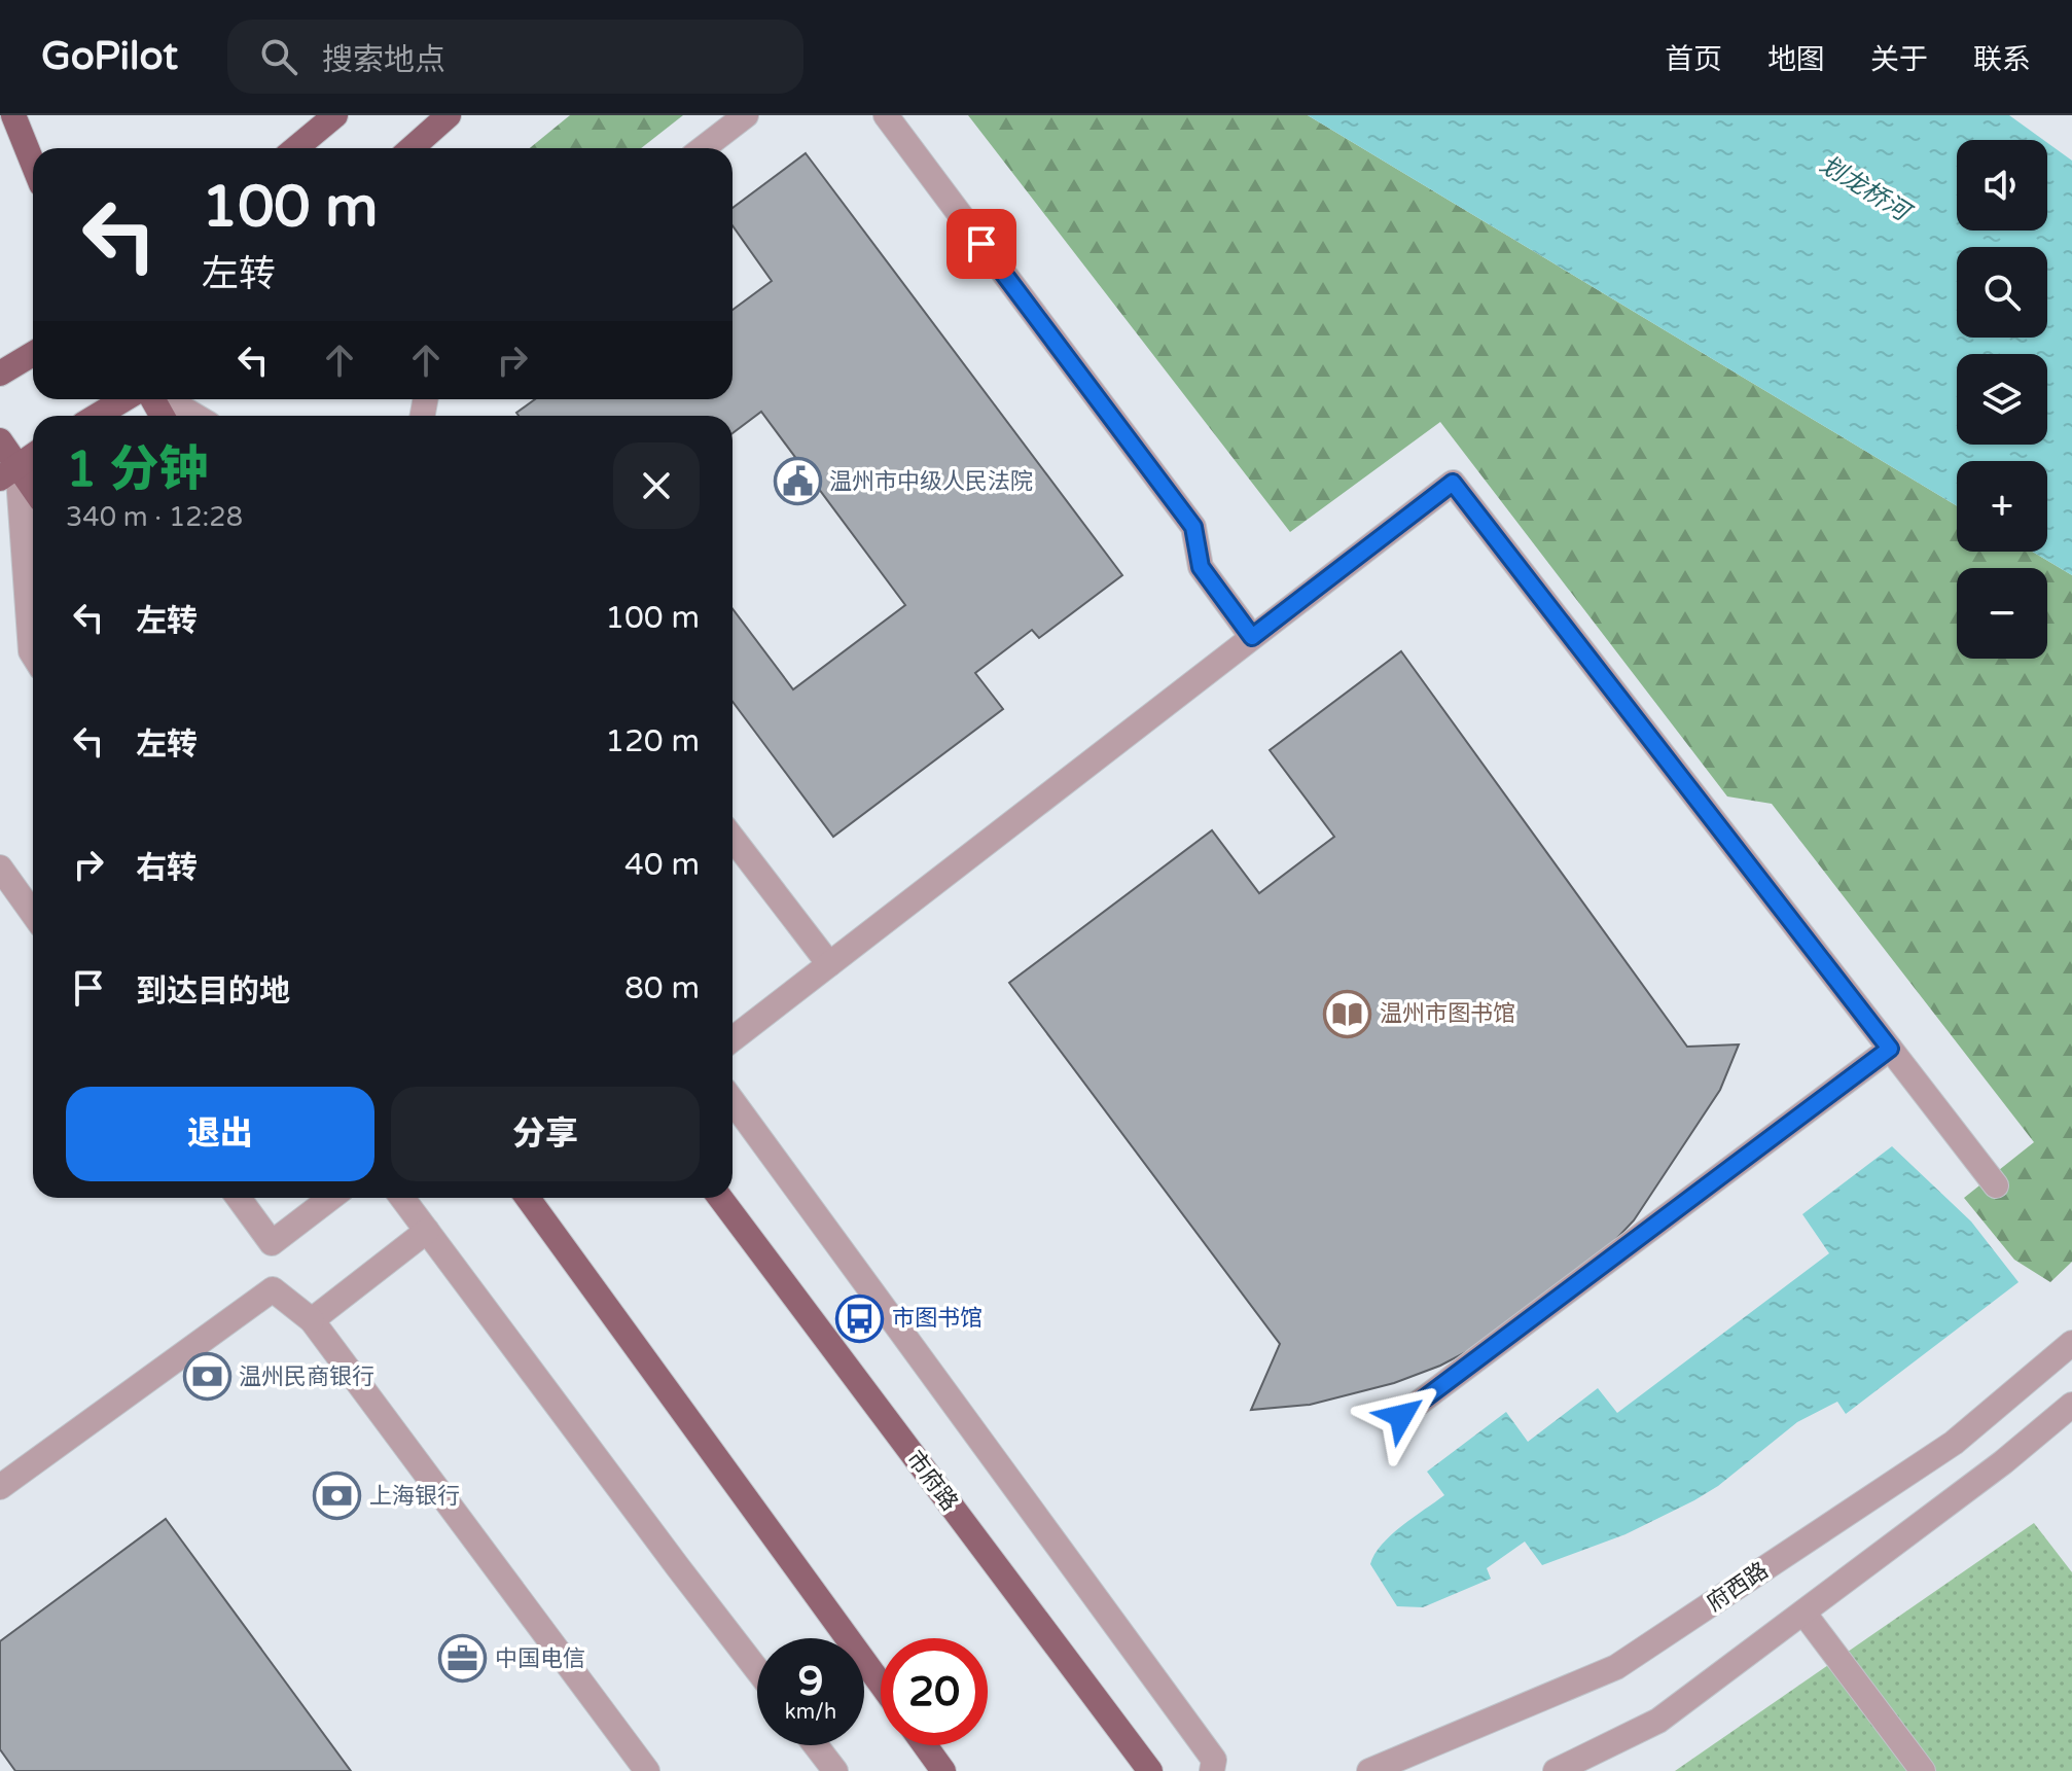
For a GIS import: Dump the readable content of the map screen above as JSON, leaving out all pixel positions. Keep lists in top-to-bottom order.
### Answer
{
  "streets": {
    "main road": ["市府路"],
    "street": ["府西路"]
  },
  "water": ["划龙桥河"],
  "places": {
    "public building": ["温州市中级人民法院"],
    "library": ["温州市图书馆"],
    "bus stop": ["市图书馆"],
    "bank": ["温州民商银行", "上海银行"],
    "office": ["中国电信"]
  },
  "page": {
    "header": "GoPilot",
    "search": "搜索地点",
    "nav": [
      "首页",
      "地图",
      "关于",
      "联系"
    ],
    "map_buttons": ["+", "−"],
    "turn": ["100 m", "左转"],
    "heading": ["1 分钟", "340 m · 12:28"],
    "list": [
      {
        "name": "左转",
        "value": "100 m"
      },
      {
        "name": "左转",
        "value": "120 m"
      },
      {
        "name": "右转",
        "value": "40 m"
      },
      {
        "name": "到达目的地",
        "value": "80 m"
      }
    ],
    "buttons": ["退出", "分享"],
    "speed": "9 km/h",
    "limit": "20"
  }
}
